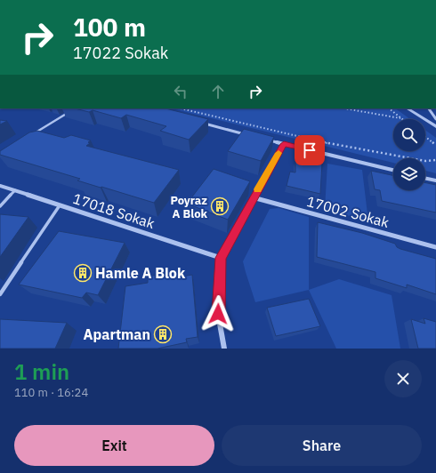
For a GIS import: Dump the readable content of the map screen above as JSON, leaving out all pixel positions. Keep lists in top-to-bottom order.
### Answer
{
  "streets": {
    "street": ["17018 Sokak", "17002 Sokak"]
  },
  "places": {
    "building": ["Poyraz A Blok", "Hamle A Blok", "Apartman"]
  },
  "page": {
    "turn": ["100 m", "17022 Sokak"],
    "heading": ["1 min", "110 m · 16:24"],
    "buttons": ["Exit", "Share"]
  }
}
